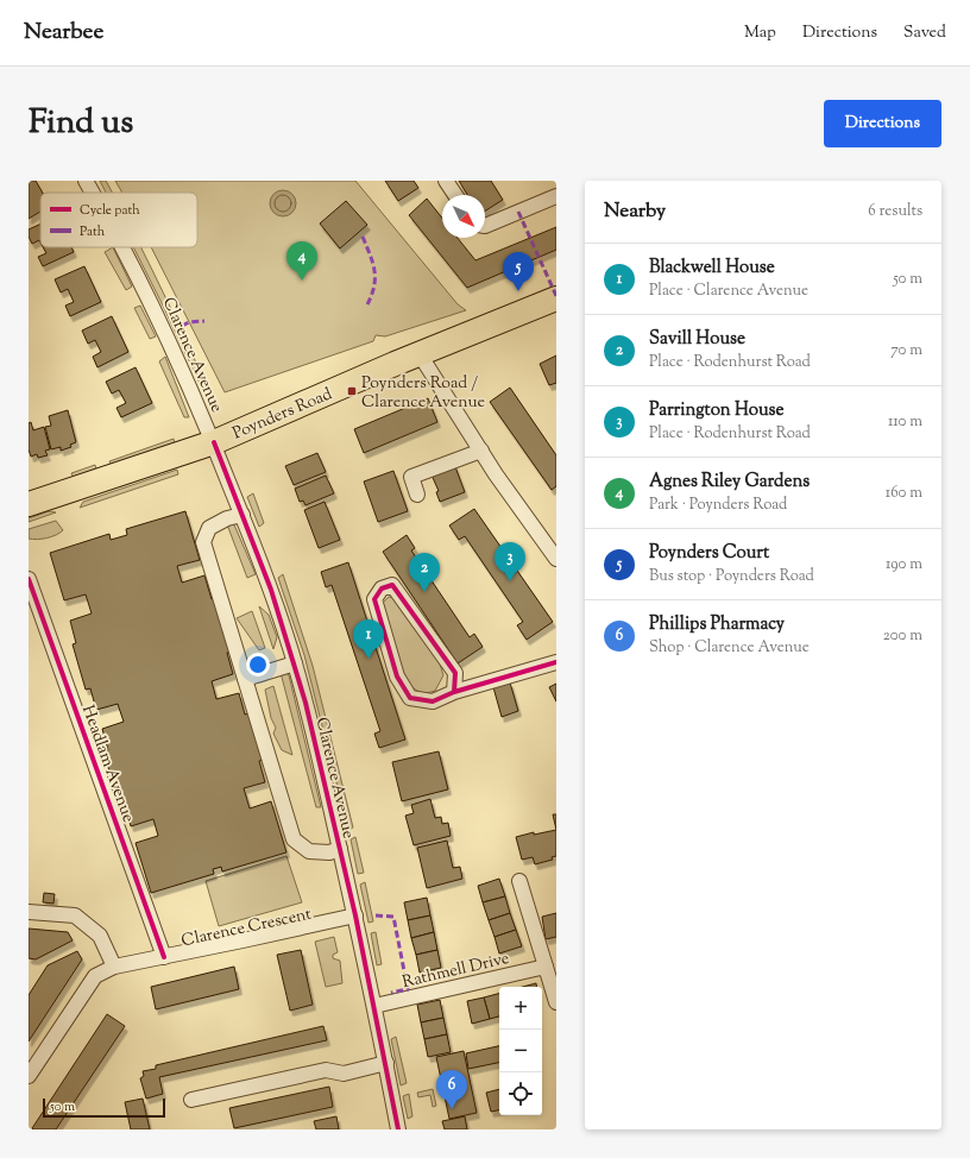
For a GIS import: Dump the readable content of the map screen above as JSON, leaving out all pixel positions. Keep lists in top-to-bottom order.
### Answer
{
  "streets": {
    "highway": ["Poynders Road"],
    "street": [
      "Clarence Avenue",
      "Headlam Avenue",
      "Clarence Crescent",
      "Rathmell Drive"
    ]
  },
  "crossings": [
    ["Clarence Avenue", "Poynders Road"],
    ["Clarence Avenue", "Clarence Crescent"],
    ["Clarence Avenue", "Rathmell Drive"],
    ["Headlam Avenue", "Clarence Crescent"]
  ],
  "places": {
    "transit": ["Poynders Road / Clarence Avenue"]
  },
  "legend": ["Cycle path", "Path"],
  "scale_bar": "50 m",
  "north": "bottom right",
  "page": {
    "header": "Nearbee",
    "nav": ["Map", "Directions", "Saved"],
    "title": "Find us",
    "buttons": "Directions",
    "heading": ["Nearby", "6 results"],
    "pins": [
      "4",
      "5",
      "3",
      "2",
      "1",
      "6"
    ],
    "list": [
      {
        "mark": "1",
        "name": "Blackwell House",
        "note": "Place · Clarence Avenue",
        "value": "50 m"
      },
      {
        "mark": "2",
        "name": "Savill House",
        "note": "Place · Rodenhurst Road",
        "value": "70 m"
      },
      {
        "mark": "3",
        "name": "Parrington House",
        "note": "Place · Rodenhurst Road",
        "value": "110 m"
      },
      {
        "mark": "4",
        "name": "Agnes Riley Gardens",
        "note": "Park · Poynders Road",
        "value": "160 m"
      },
      {
        "mark": "5",
        "name": "Poynders Court",
        "note": "Bus stop · Poynders Road",
        "value": "190 m"
      },
      {
        "mark": "6",
        "name": "Phillips Pharmacy",
        "note": "Shop · Clarence Avenue",
        "value": "200 m"
      }
    ],
    "map_buttons": ["+", "−"],
    "scale": "50 m"
  }
}
